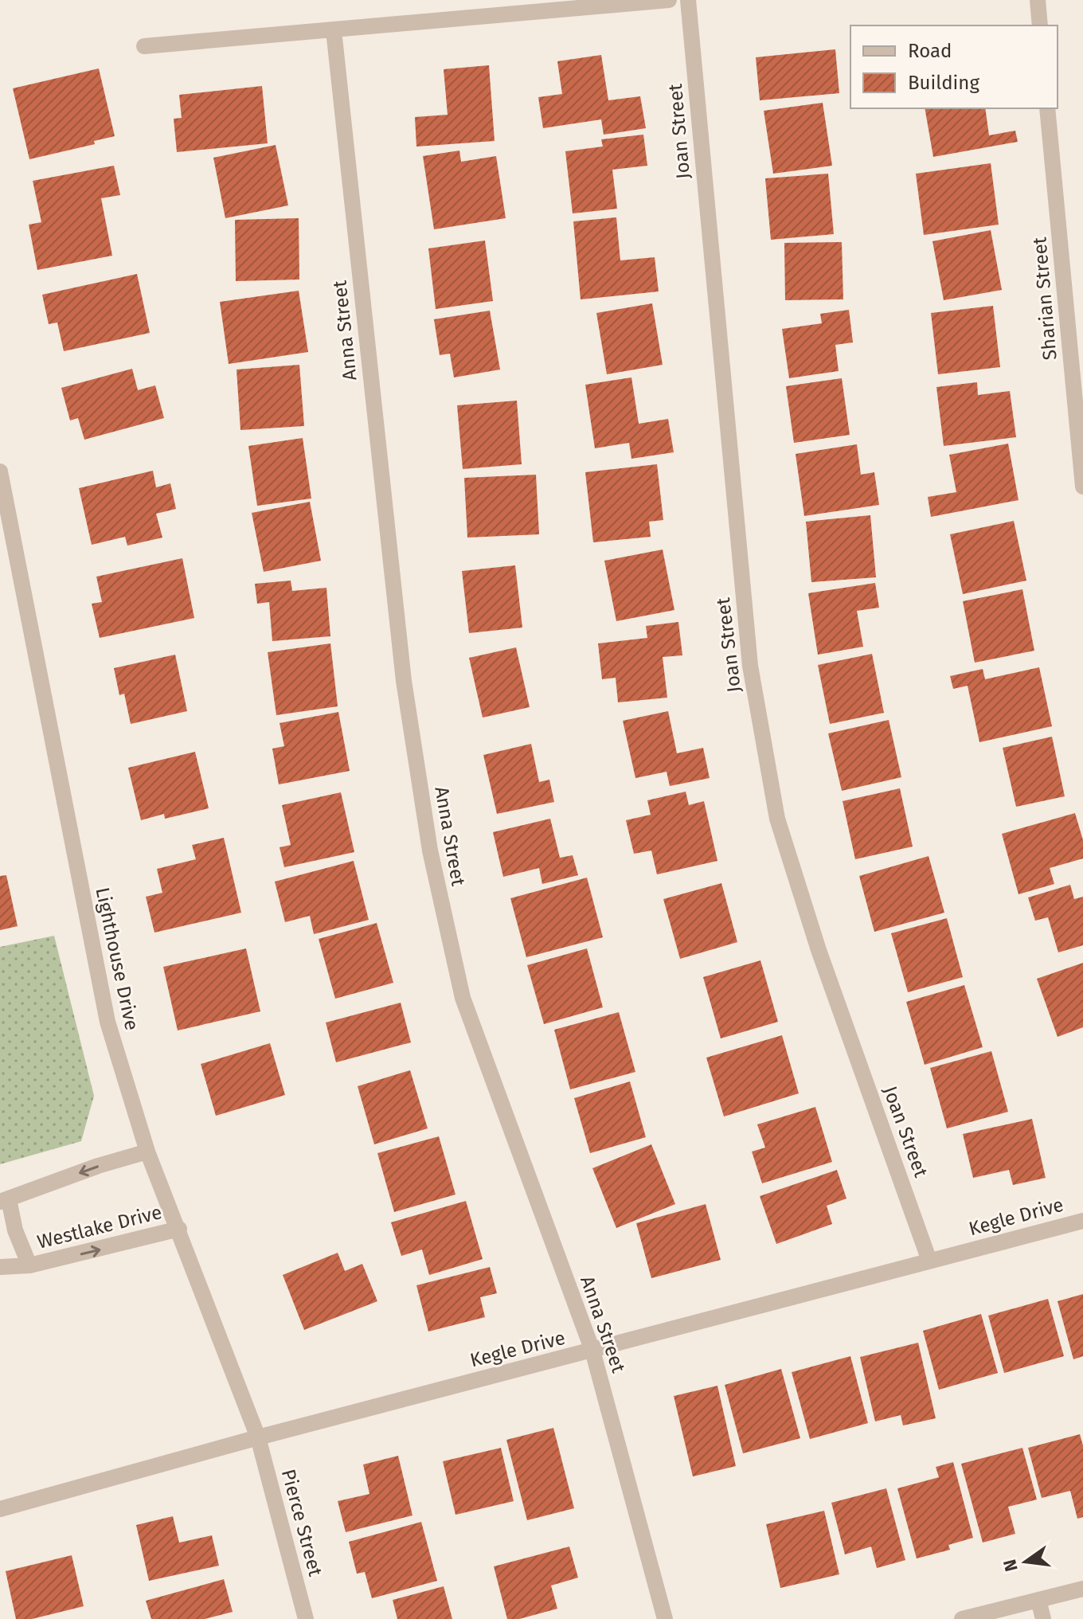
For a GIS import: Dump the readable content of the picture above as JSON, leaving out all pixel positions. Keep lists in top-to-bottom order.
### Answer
{
  "streets": {
    "street": [
      "Joan Street",
      "Sharian Street",
      "Anna Street",
      "Lighthouse Drive",
      "Kegle Drive",
      "Westlake Drive",
      "Pierce Street"
    ]
  },
  "crossings": [
    ["Joan Street", "Kegle Drive"],
    ["Anna Street", "Kegle Drive"],
    ["Lighthouse Drive", "Kegle Drive"],
    ["Lighthouse Drive", "Westlake Drive"],
    ["Lighthouse Drive", "Pierce Street"],
    ["Kegle Drive", "Pierce Street"]
  ],
  "legend": ["Road", "Building"],
  "north": "left"
}
